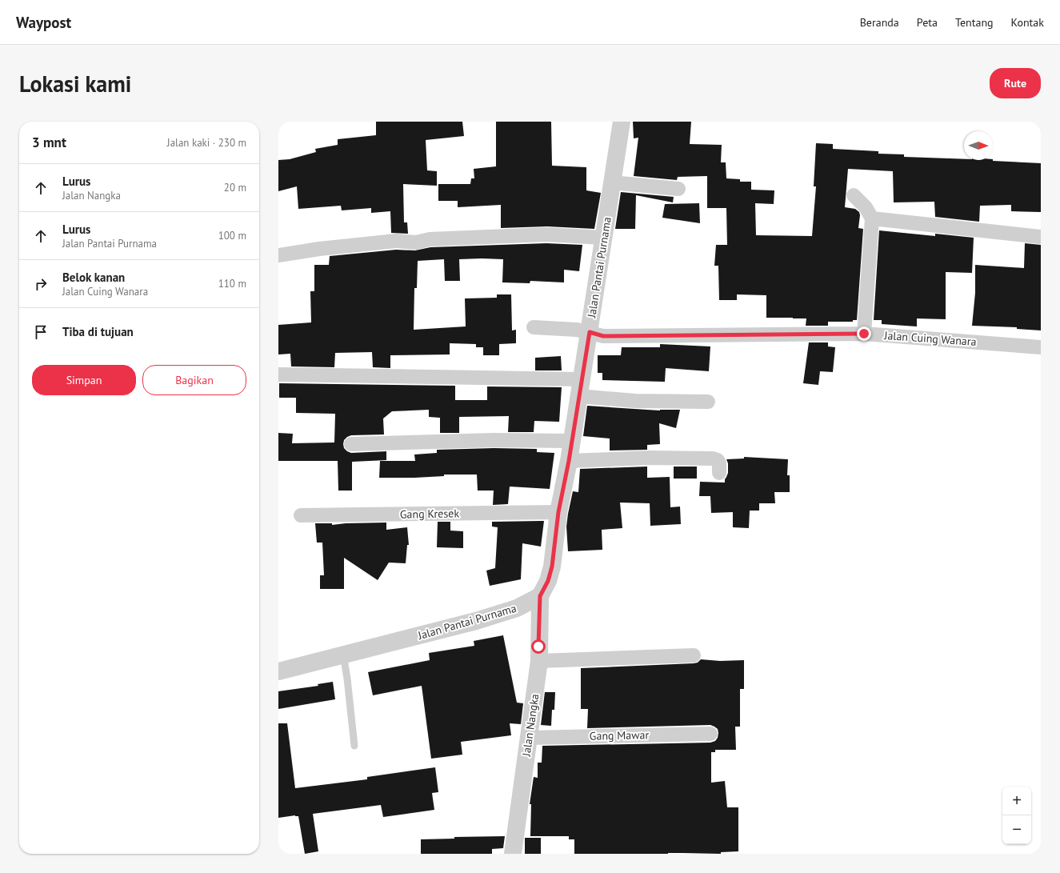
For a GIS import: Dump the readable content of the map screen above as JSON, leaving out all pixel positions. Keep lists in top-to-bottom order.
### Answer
{
  "streets": {
    "street": [
      "Jalan Pantai Purnama",
      "Jalan Cuing Wanara",
      "Gang Kresek",
      "Jalan Nangka",
      "Gang Mawar"
    ]
  },
  "crossings": [
    ["Jalan Pantai Purnama", "Jalan Cuing Wanara"],
    ["Jalan Pantai Purnama", "Gang Kresek"],
    ["Jalan Pantai Purnama", "Jalan Nangka"],
    ["Jalan Nangka", "Gang Mawar"]
  ],
  "north": "right",
  "page": {
    "header": "Waypost",
    "nav": [
      "Beranda",
      "Peta",
      "Tentang",
      "Kontak"
    ],
    "buttons": [
      "Rute",
      ["Simpan", "Bagikan"]
    ],
    "title": "Lokasi kami",
    "heading": ["3 mnt", "Jalan kaki · 230 m"],
    "list": [
      ["Lurus", "Jalan Nangka", "20 m"],
      ["Lurus", "Jalan Pantai Purnama", "100 m"],
      ["Belok kanan", "Jalan Cuing Wanara", "110 m"],
      "Tiba di tujuan"
    ],
    "map_buttons": ["+", "−"]
  }
}
